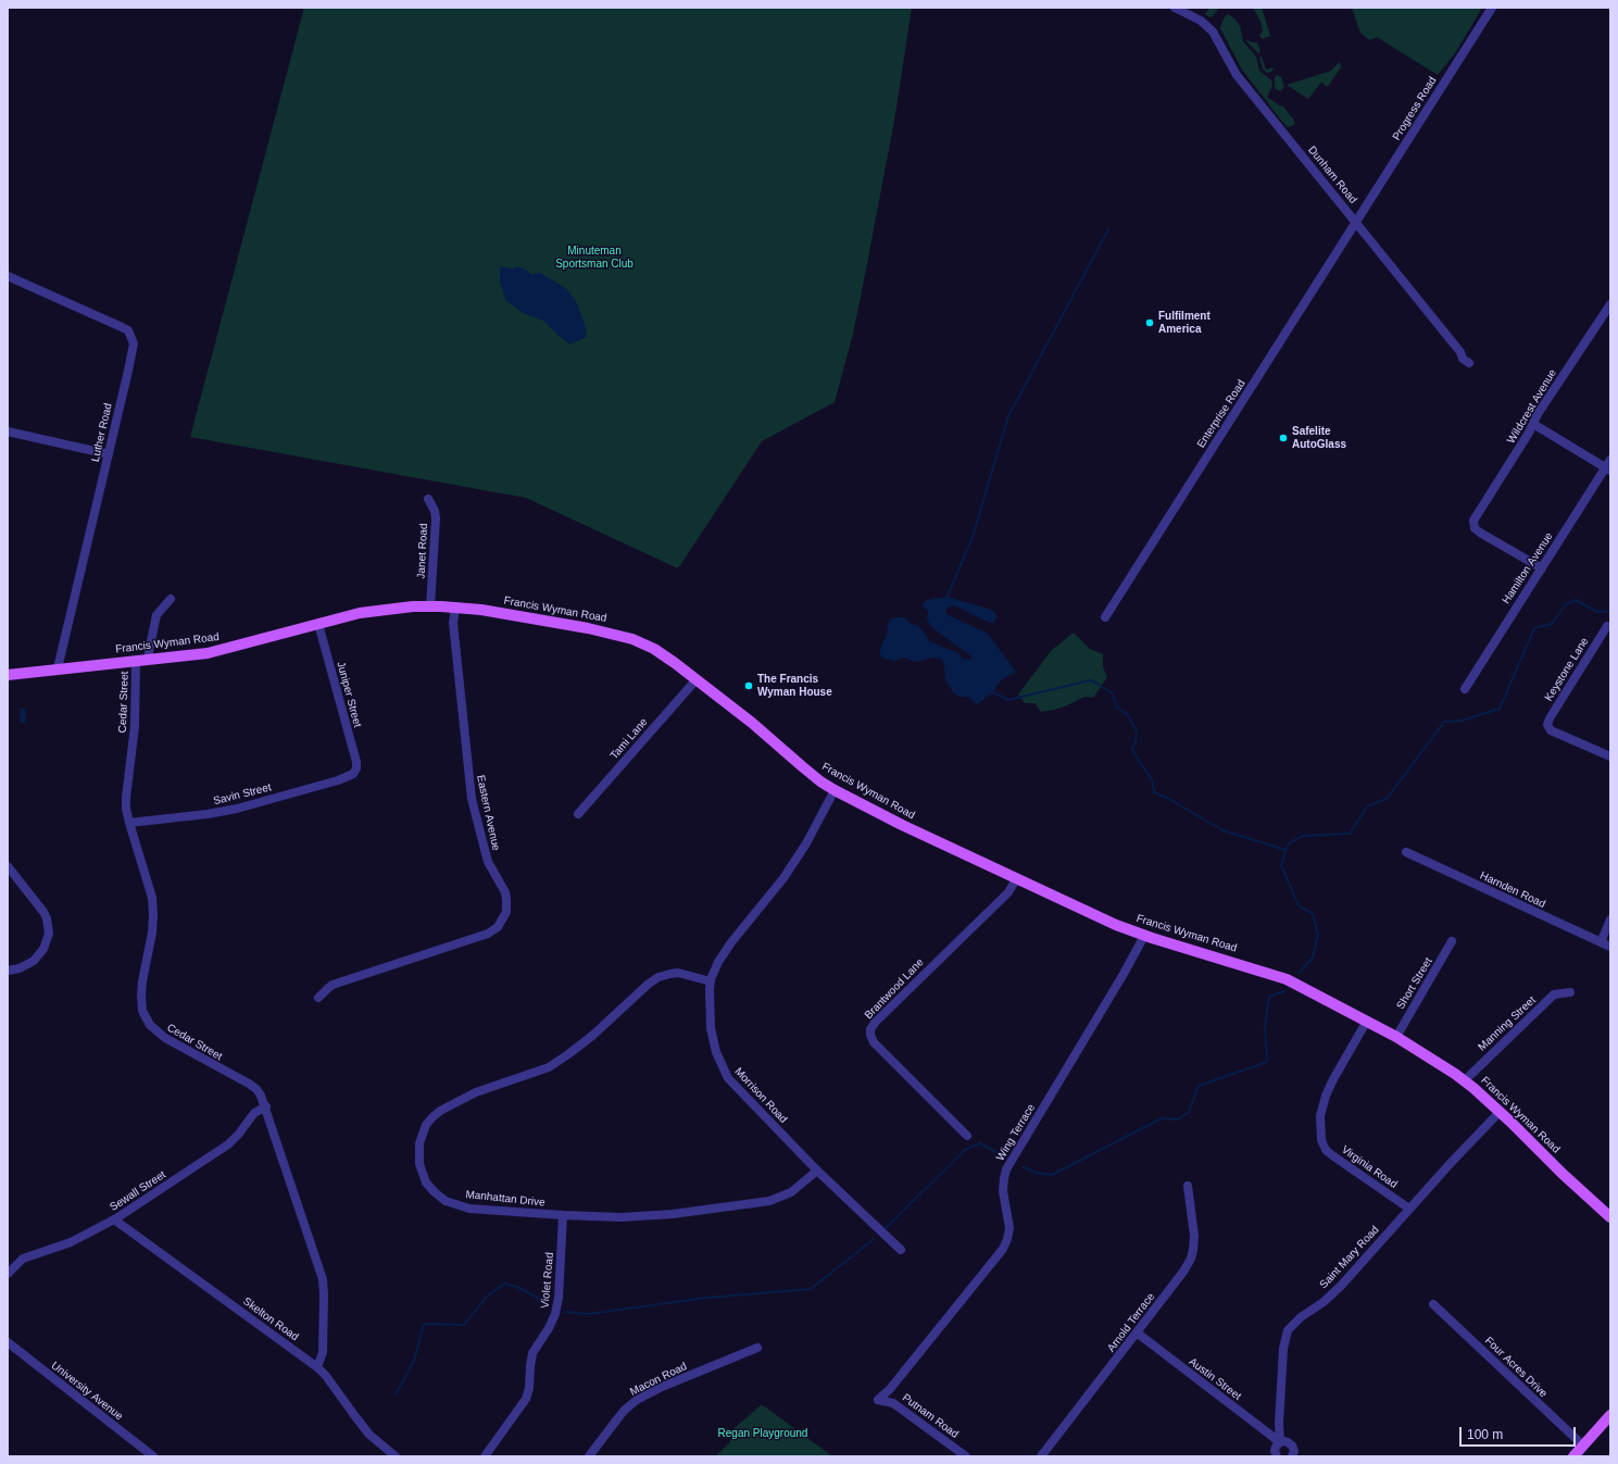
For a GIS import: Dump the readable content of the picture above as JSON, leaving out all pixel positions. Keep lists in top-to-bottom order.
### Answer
{
  "streets": {
    "main road": ["Francis Wyman Road"],
    "street": [
      "Progress Road",
      "Dunham Road",
      "Wildcrest Avenue",
      "Enterprise Road",
      "Luther Road",
      "Janet Road",
      "Hamilton Avenue",
      "Keystone Lane",
      "Juniper Street",
      "Cedar Street",
      "Tami Lane",
      "Savin Street",
      "Eastern Avenue",
      "Harnden Road",
      "Short Street",
      "Brantwood Lane",
      "Manning Street",
      "Morrison Road",
      "Wing Terrace",
      "Virginia Road",
      "Sewall Street",
      "Manhattan Drive",
      "Saint Mary Road",
      "Violet Road",
      "Skelton Road",
      "Arnold Terrace",
      "Four Acres Drive",
      "Macon Road",
      "Austin Street",
      "University Avenue",
      "Putnam Road"
    ]
  },
  "crossings": [
    ["Progress Road", "Dunham Road"],
    ["Progress Road", "Enterprise Road"],
    ["Dunham Road", "Enterprise Road"],
    ["Wildcrest Avenue", "Hamilton Avenue"],
    ["Luther Road", "Francis Wyman Road"],
    ["Janet Road", "Francis Wyman Road"],
    ["Francis Wyman Road", "Juniper Street"],
    ["Francis Wyman Road", "Cedar Street"],
    ["Francis Wyman Road", "Tami Lane"],
    ["Francis Wyman Road", "Eastern Avenue"],
    ["Francis Wyman Road", "Short Street"],
    ["Francis Wyman Road", "Brantwood Lane"],
    ["Francis Wyman Road", "Manning Street"],
    ["Francis Wyman Road", "Morrison Road"],
    ["Francis Wyman Road", "Wing Terrace"],
    ["Francis Wyman Road", "Virginia Road"],
    ["Francis Wyman Road", "Saint Mary Road"],
    ["Juniper Street", "Savin Street"],
    ["Cedar Street", "Savin Street"],
    ["Cedar Street", "Sewall Street"],
    ["Cedar Street", "Skelton Road"],
    ["Morrison Road", "Manhattan Drive"],
    ["Wing Terrace", "Putnam Road"],
    ["Virginia Road", "Saint Mary Road"],
    ["Sewall Street", "Skelton Road"],
    ["Manhattan Drive", "Violet Road"],
    ["Saint Mary Road", "Austin Street"],
    ["Arnold Terrace", "Austin Street"]
  ],
  "parks": ["Minuteman Sportsman Club", "Regan Playground"],
  "places": ["Fulfilment America", "Safelite AutoGlass", "The Francis Wyman House"],
  "scale_bar": "100 m"
}
